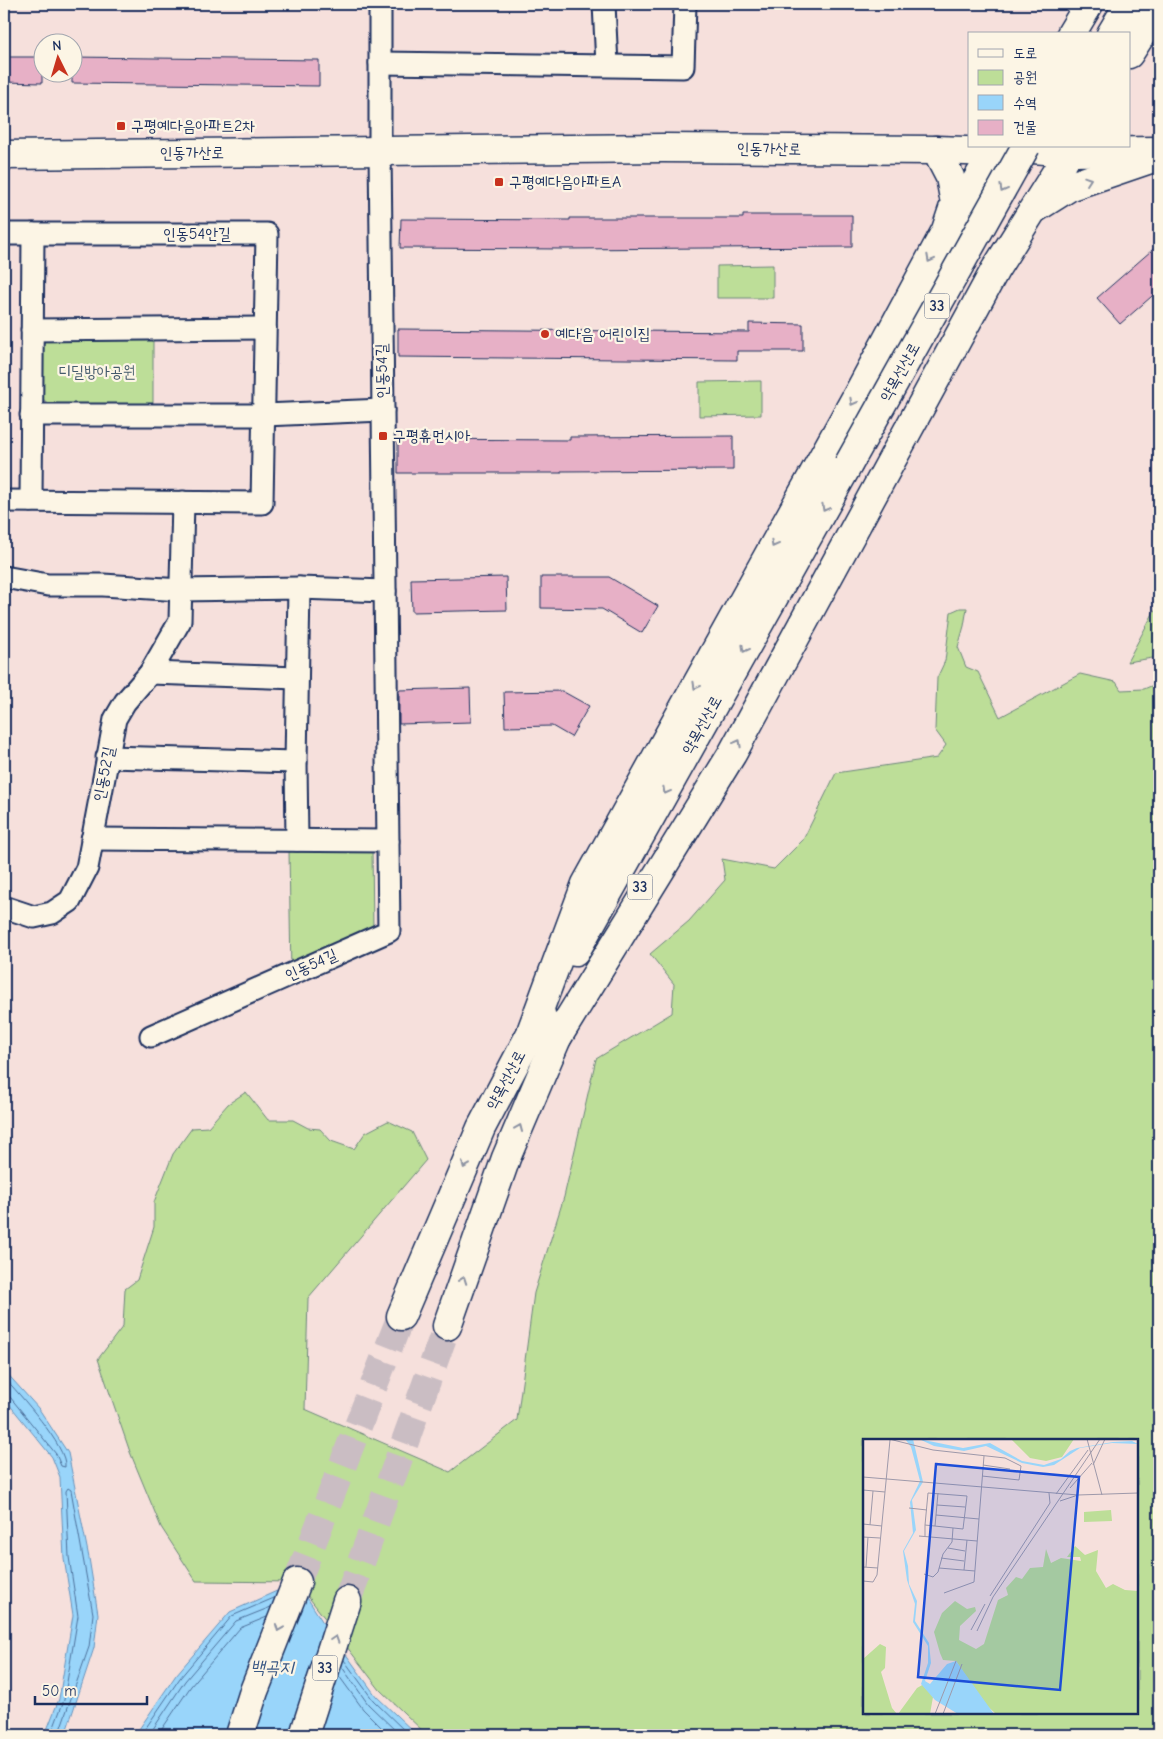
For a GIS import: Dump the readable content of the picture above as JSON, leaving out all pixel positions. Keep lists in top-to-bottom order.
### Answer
{
  "streets": {
    "main road": ["인동가산로", "33", "약목선산로"],
    "street": ["인동54안길", "인동54길", "인동52길"]
  },
  "crossings": [
    ["인동가산로", "인동54길"],
    ["인동가산로", "약목선산로"]
  ],
  "water": ["백곡지"],
  "parks": ["디딜방아공원"],
  "places": {
    "transit": ["구평예다음아파트2차", "구평예다음아파트A", "구평휴먼시아"],
    "other": ["예다음 어린이집"]
  },
  "legend": [
    "도로",
    "공원",
    "수역",
    "건물"
  ],
  "scale_bar": "50 m",
  "north": "top"
}
